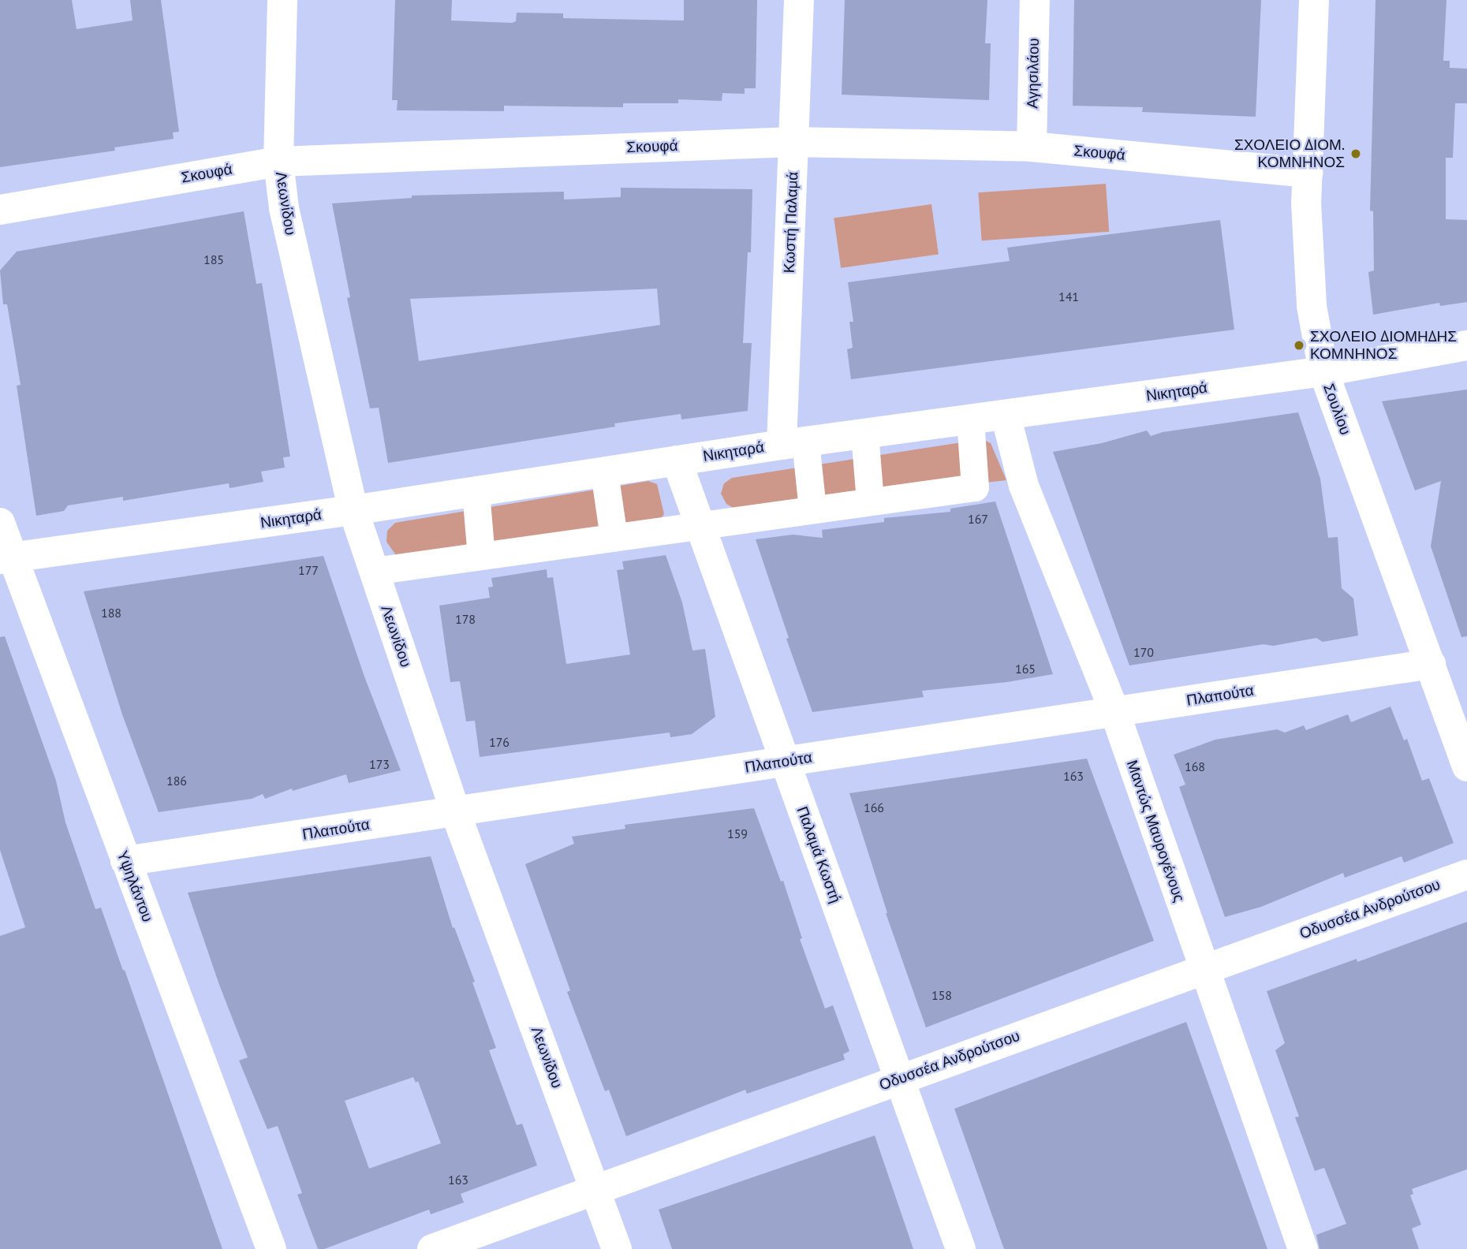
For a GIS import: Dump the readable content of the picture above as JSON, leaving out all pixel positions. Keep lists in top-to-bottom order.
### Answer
{
  "streets": {
    "street": [
      "Αγησιλάου",
      "Σκουφά",
      "Λεωνίδου",
      "Κωστή Παλαμά",
      "Νικηταρά",
      "Σουλίου",
      "Πλαπούτα",
      "Μαντώς Μαυρογένους",
      "Παλαμά Κωστή",
      "Υψηλάντου",
      "Οδυσσέα Ανδρούτσου"
    ]
  },
  "crossings": [
    ["Αγησιλάου", "Σκουφά"],
    ["Σκουφά", "Λεωνίδου"],
    ["Σκουφά", "Κωστή Παλαμά"],
    ["Σκουφά", "Σουλίου"],
    ["Λεωνίδου", "Νικηταρά"],
    ["Λεωνίδου", "Πλαπούτα"],
    ["Λεωνίδου", "Οδυσσέα Ανδρούτσου"],
    ["Κωστή Παλαμά", "Νικηταρά"],
    ["Νικηταρά", "Σουλίου"],
    ["Νικηταρά", "Μαντώς Μαυρογένους"],
    ["Νικηταρά", "Παλαμά Κωστή"],
    ["Νικηταρά", "Υψηλάντου"],
    ["Σουλίου", "Πλαπούτα"],
    ["Πλαπούτα", "Μαντώς Μαυρογένους"],
    ["Πλαπούτα", "Παλαμά Κωστή"],
    ["Πλαπούτα", "Υψηλάντου"],
    ["Μαντώς Μαυρογένους", "Οδυσσέα Ανδρούτσου"],
    ["Παλαμά Κωστή", "Οδυσσέα Ανδρούτσου"]
  ],
  "places": ["ΣΧΟΛΕΙΟ ΔΙΟΜ. ΚΟΜΝΗΝΟΣ", "ΣΧΟΛΕΙΟ ΔΙΟΜΗΔΗΣ ΚΟΜΝΗΝΟΣ"],
  "house_numbers": [
    "185",
    "141",
    "167",
    "177",
    "188",
    "178",
    "170",
    "165",
    "176",
    "173",
    "168",
    "163",
    "186",
    "166",
    "159",
    "158",
    "163"
  ]
}
